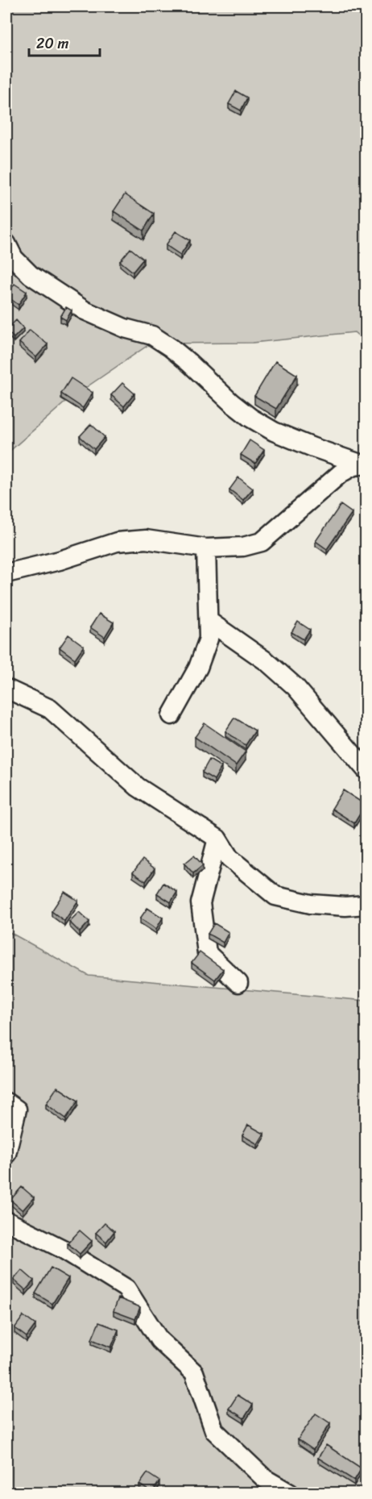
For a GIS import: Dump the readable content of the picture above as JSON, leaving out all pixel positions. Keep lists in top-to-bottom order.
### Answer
{
  "scale_bar": "20 m"
}
